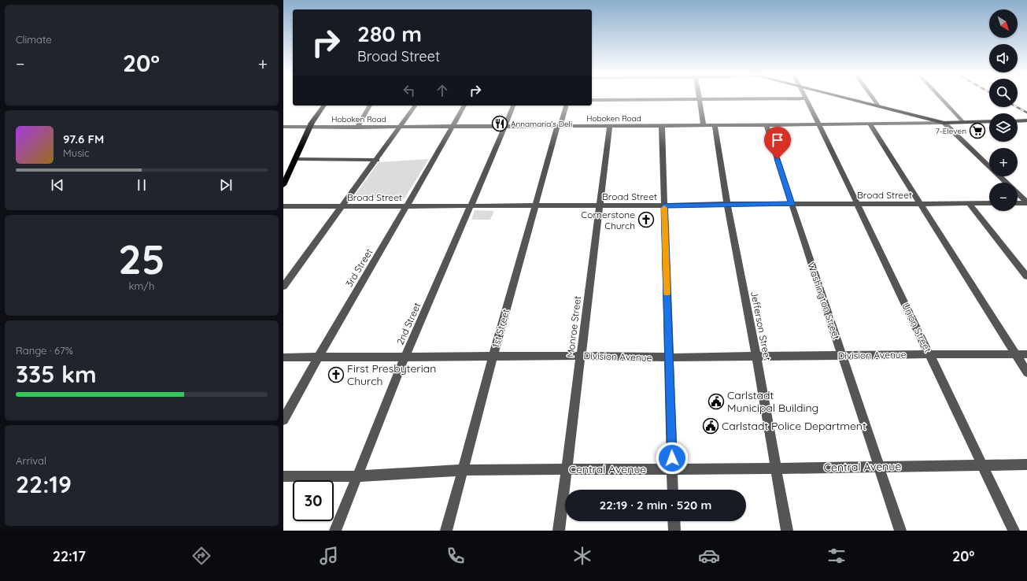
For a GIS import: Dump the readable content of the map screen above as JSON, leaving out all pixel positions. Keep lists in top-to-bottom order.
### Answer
{
  "streets": {
    "street": [
      "Hoboken Road",
      "Broad Street",
      "3rd Street",
      "Washington Street",
      "2nd Street",
      "Jefferson Street",
      "Monroe Street",
      "Union Street",
      "1st Street",
      "Division Avenue",
      "Central Avenue"
    ]
  },
  "crossings": [
    ["Hoboken Road", "3rd Street"],
    ["Hoboken Road", "Washington Street"],
    ["Hoboken Road", "2nd Street"],
    ["Hoboken Road", "Jefferson Street"],
    ["Hoboken Road", "Monroe Street"],
    ["Hoboken Road", "Union Street"],
    ["Hoboken Road", "1st Street"],
    ["Broad Street", "3rd Street"],
    ["Broad Street", "Washington Street"],
    ["Broad Street", "2nd Street"],
    ["Broad Street", "Jefferson Street"],
    ["Broad Street", "Monroe Street"],
    ["Broad Street", "Union Street"],
    ["Broad Street", "1st Street"],
    ["3rd Street", "Division Avenue"],
    ["Washington Street", "Division Avenue"],
    ["Washington Street", "Central Avenue"],
    ["2nd Street", "Division Avenue"],
    ["2nd Street", "Central Avenue"],
    ["Jefferson Street", "Division Avenue"],
    ["Jefferson Street", "Central Avenue"],
    ["Monroe Street", "Division Avenue"],
    ["Monroe Street", "Central Avenue"],
    ["Union Street", "Division Avenue"],
    ["Union Street", "Central Avenue"],
    ["1st Street", "Division Avenue"],
    ["1st Street", "Central Avenue"]
  ],
  "places": {
    "restaurant": ["Annamaria's Deli"],
    "supermarket": ["7-Eleven"],
    "church": ["Cornerstone Church", "First Presbyterian Church"],
    "public building": ["Carlstadt Municipal Building", "Carlstadt Police Department"]
  },
  "north": "bottom right",
  "page": {
    "tile": [
      "Climate",
      ["25", "km/h"],
      ["Range · 67%", "335 km"],
      ["Arrival", "22:19"]
    ],
    "map_buttons": ["+", "−"],
    "turn": ["280 m", "Broad Street"],
    "heat": ["−", "20°", "+"],
    "song": ["97.6 FM", "Music"],
    "limit": "30",
    "trip": "22:19 · 2 min · 520 m",
    "tabs": ["22:17", "20°"]
  }
}
